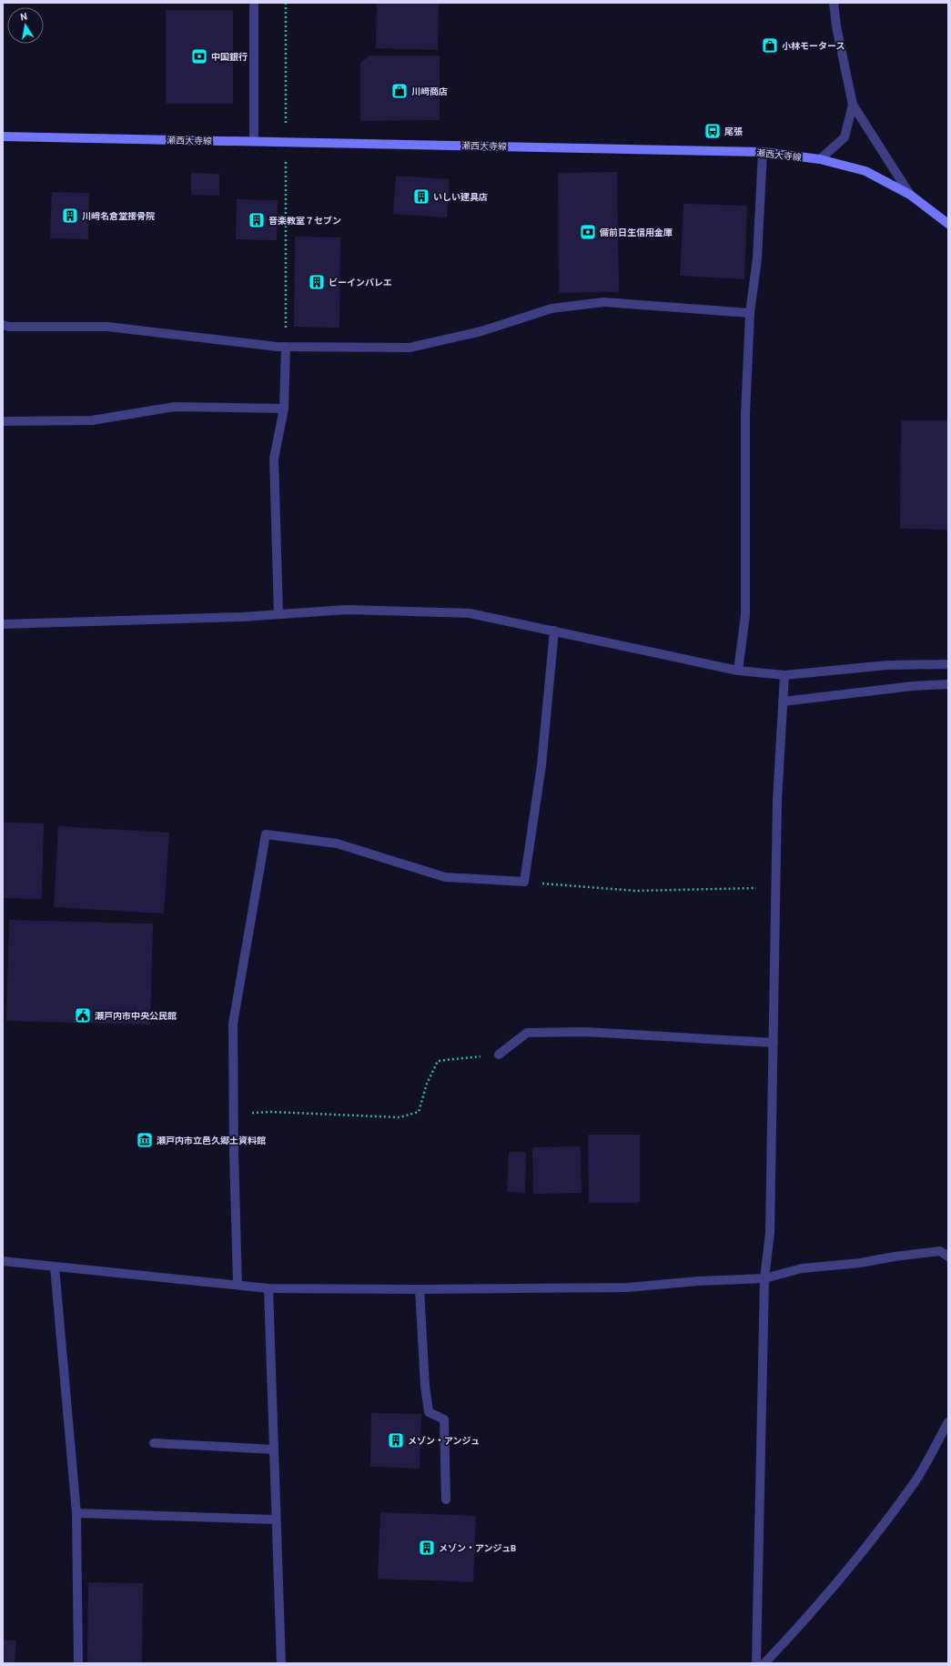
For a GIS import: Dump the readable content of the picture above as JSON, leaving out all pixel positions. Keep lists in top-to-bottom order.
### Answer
{
  "streets": {
    "main road": ["瀬西大寺線"]
  },
  "places": {
    "shop": ["小林モータース", "川﨑商店"],
    "bank": ["中国銀行", "備前日生信用金庫"],
    "bus stop": ["尾張"],
    "building": [
      "いしい建具店",
      "川﨑名倉堂接骨院",
      "音楽教室７セブン",
      "ビーインバレエ",
      "メゾン・アンジュ",
      "メゾン・アンジュB"
    ],
    "public building": ["瀬戸内市中央公民館"],
    "museum": ["瀬戸内市立邑久郷土資料館"]
  },
  "north": "top"
}
